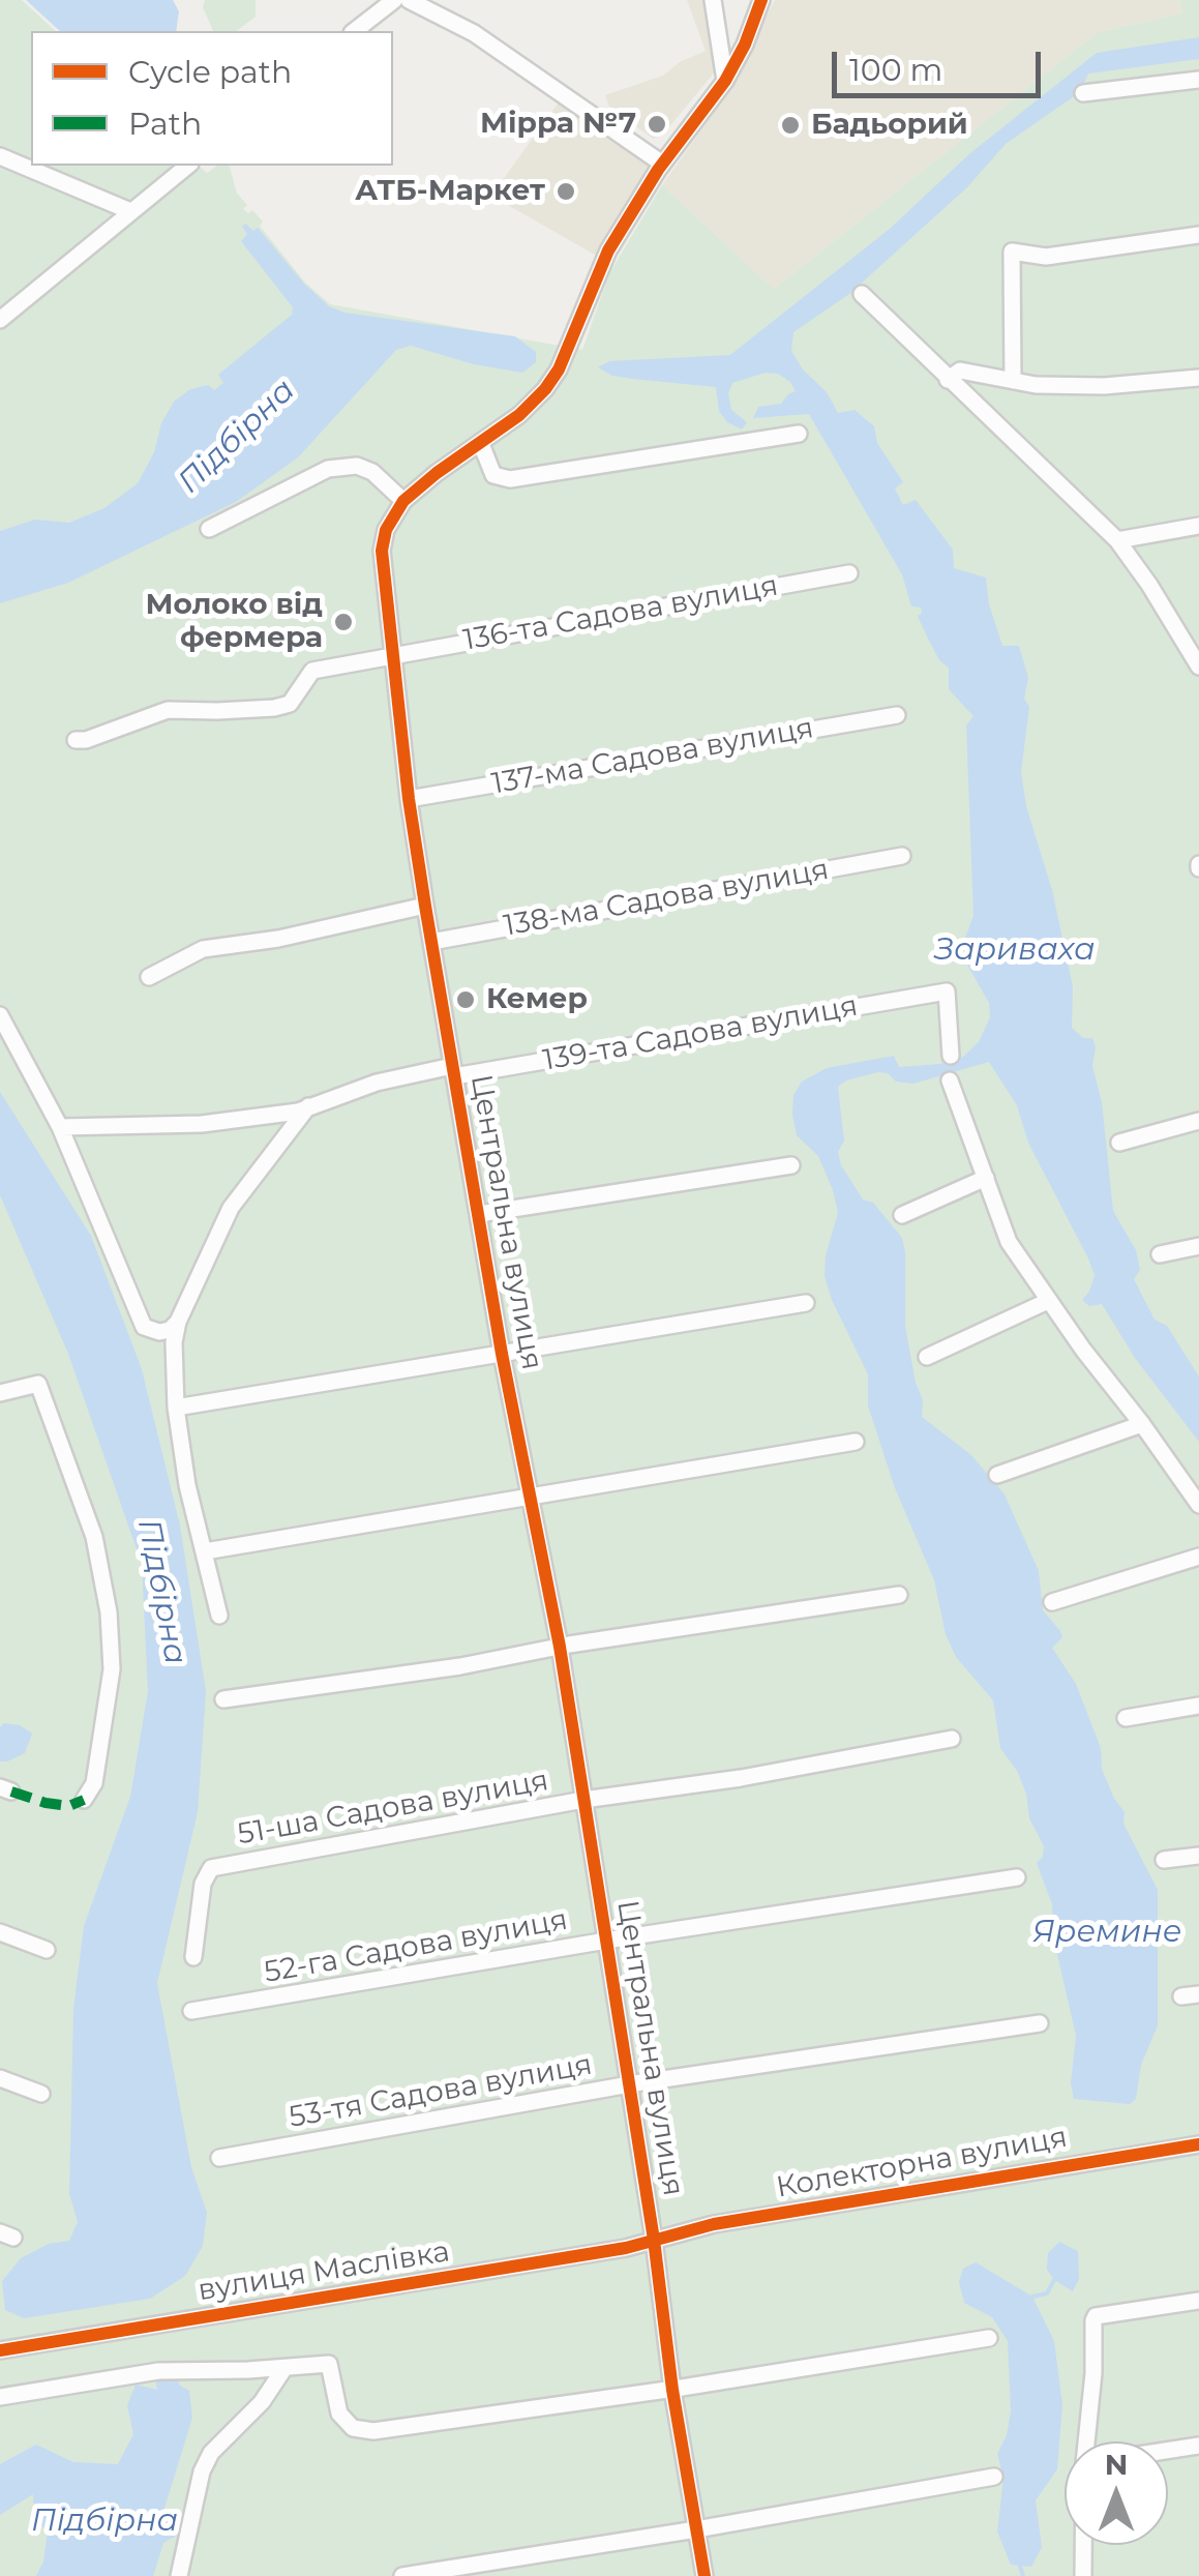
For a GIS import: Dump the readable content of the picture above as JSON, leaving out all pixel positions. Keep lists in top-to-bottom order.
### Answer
{
  "streets": {
    "street": [
      "136-та Садова вулиця",
      "137-ма Садова вулиця",
      "138-ма Садова вулиця",
      "139-та Садова вулиця",
      "Центральна вулиця",
      "51-ша Садова вулиця",
      "52-га Садова вулиця",
      "53-тя Садова вулиця",
      "Колекторна вулиця",
      "вулиця Маслівка"
    ]
  },
  "crossings": [
    ["136-та Садова вулиця", "Центральна вулиця"],
    ["137-ма Садова вулиця", "Центральна вулиця"],
    ["138-ма Садова вулиця", "Центральна вулиця"],
    ["139-та Садова вулиця", "Центральна вулиця"],
    ["Центральна вулиця", "51-ша Садова вулиця"],
    ["Центральна вулиця", "52-га Садова вулиця"],
    ["Центральна вулиця", "53-тя Садова вулиця"],
    ["Центральна вулиця", "Колекторна вулиця"],
    ["Центральна вулиця", "вулиця Маслівка"],
    ["Колекторна вулиця", "вулиця Маслівка"]
  ],
  "water": ["Підбірна", "Зариваха", "Яремине"],
  "places": [
    "Мірра №7",
    "Бадьорий",
    "АТБ-Маркет",
    "Молоко від фермера",
    "Кемер"
  ],
  "legend": ["Cycle path", "Path"],
  "scale_bar": "100 m",
  "north": "top"
}
